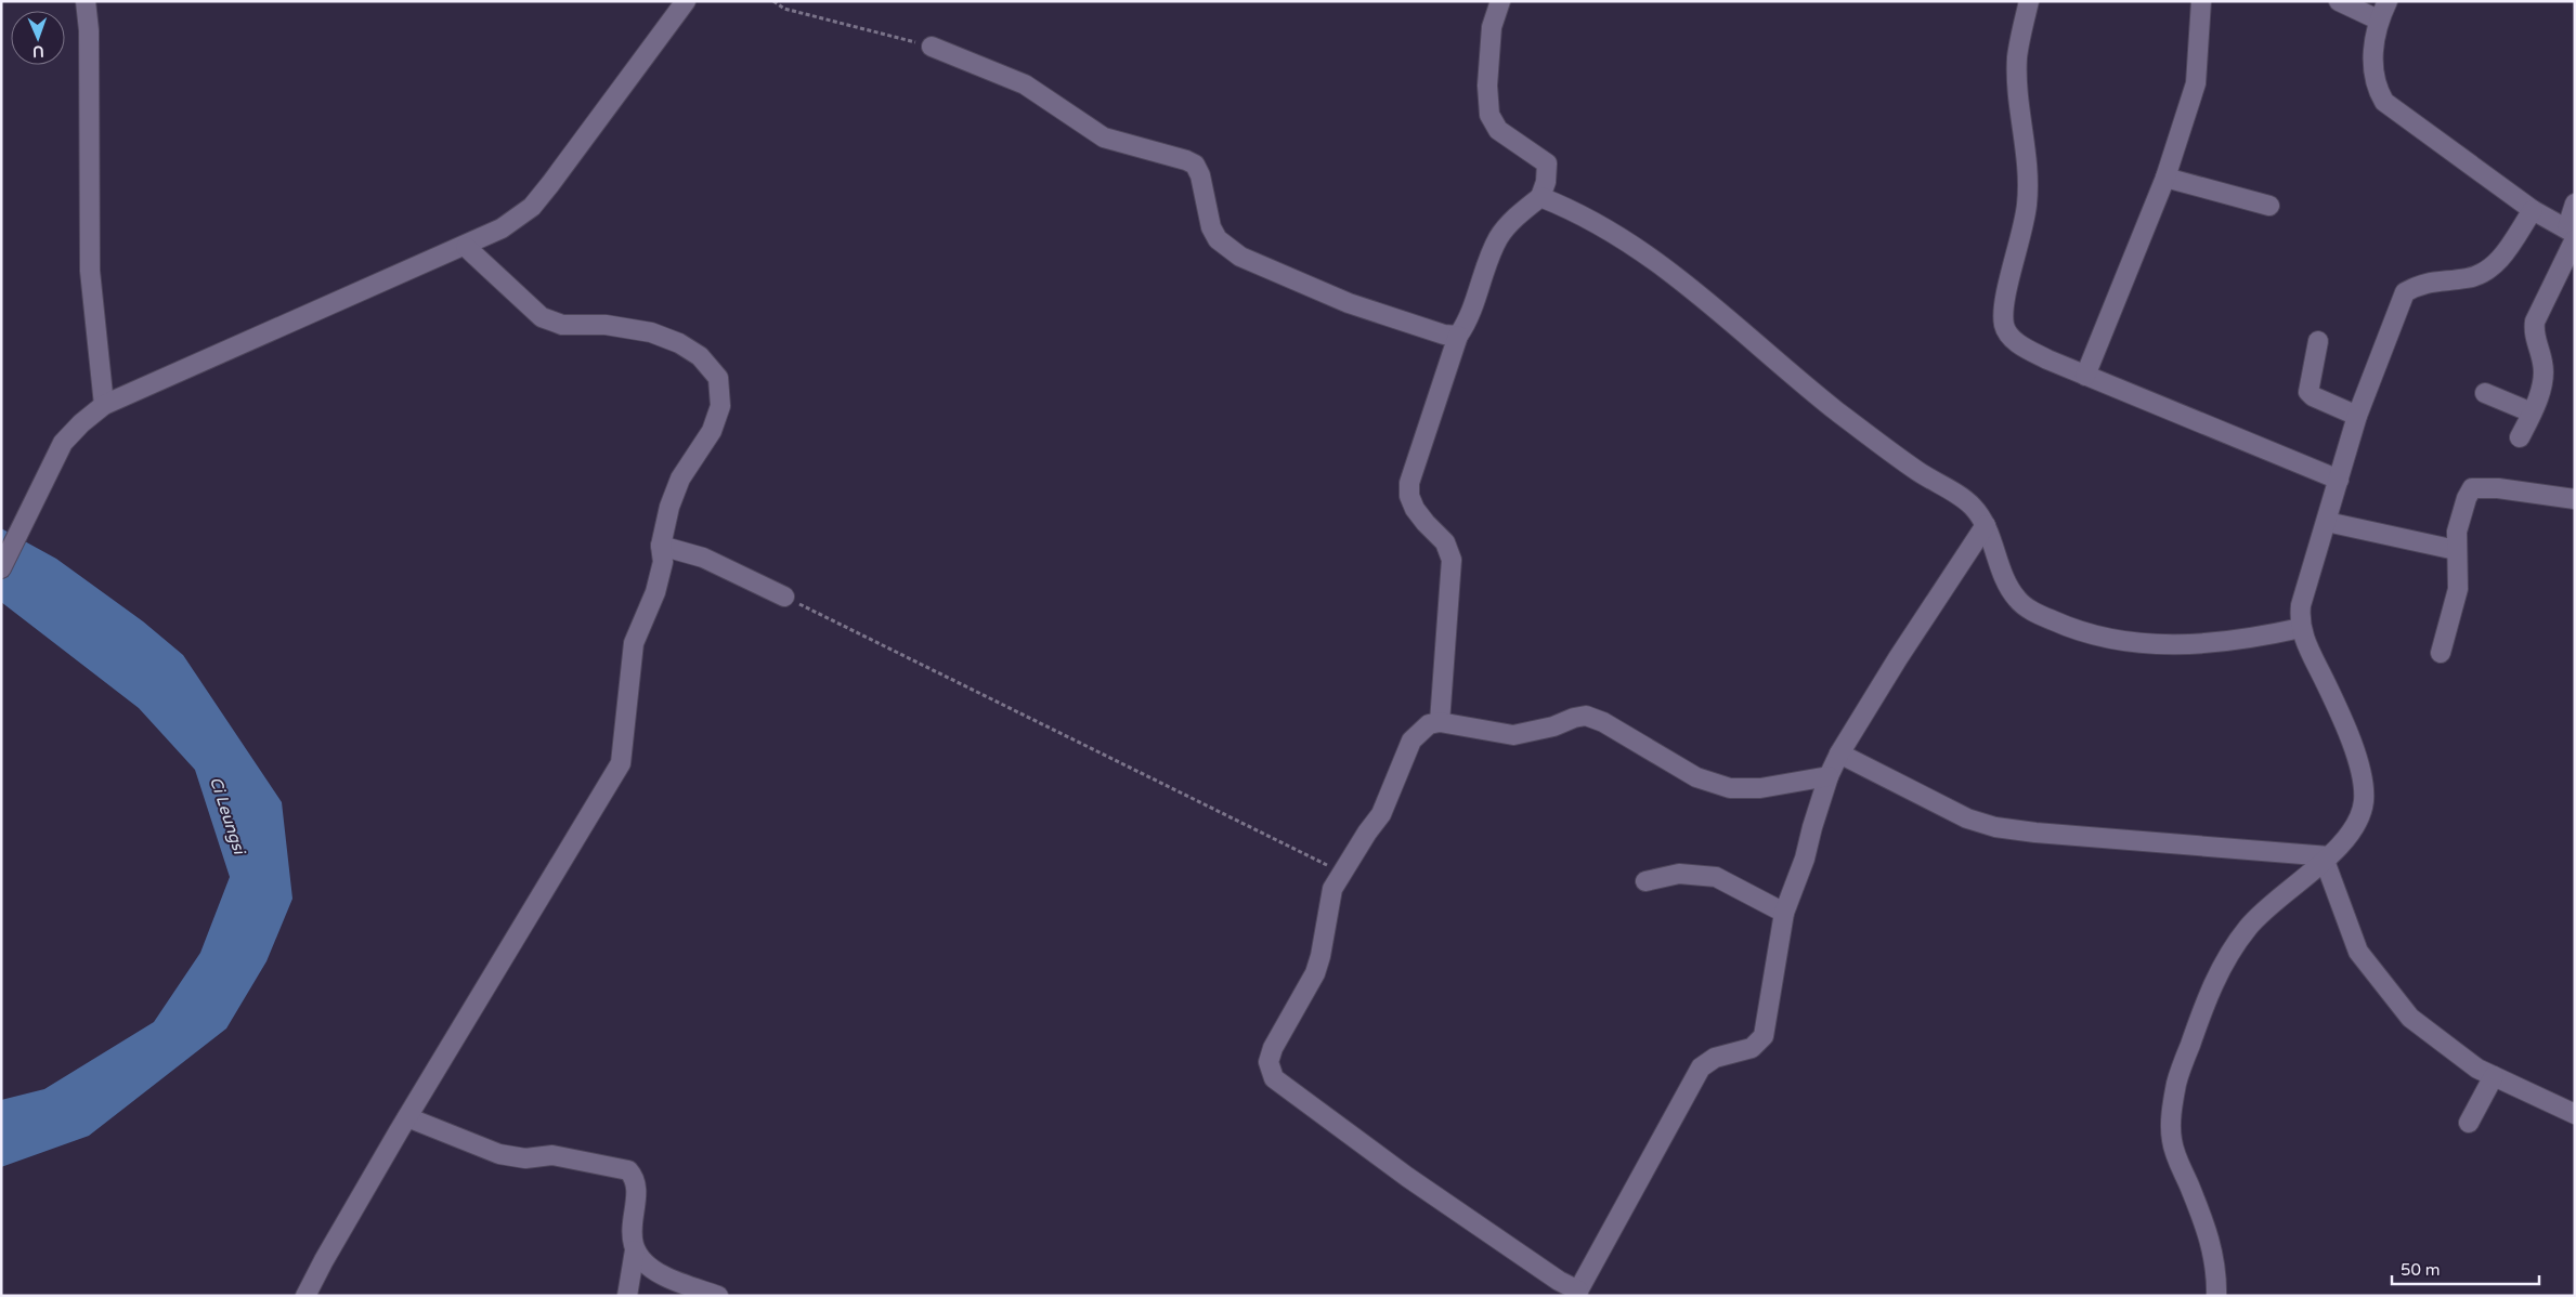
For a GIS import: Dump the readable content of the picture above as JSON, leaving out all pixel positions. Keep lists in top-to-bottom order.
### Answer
{
  "water": ["Ci Leungsi"],
  "scale_bar": "50 m",
  "north": "bottom"
}
